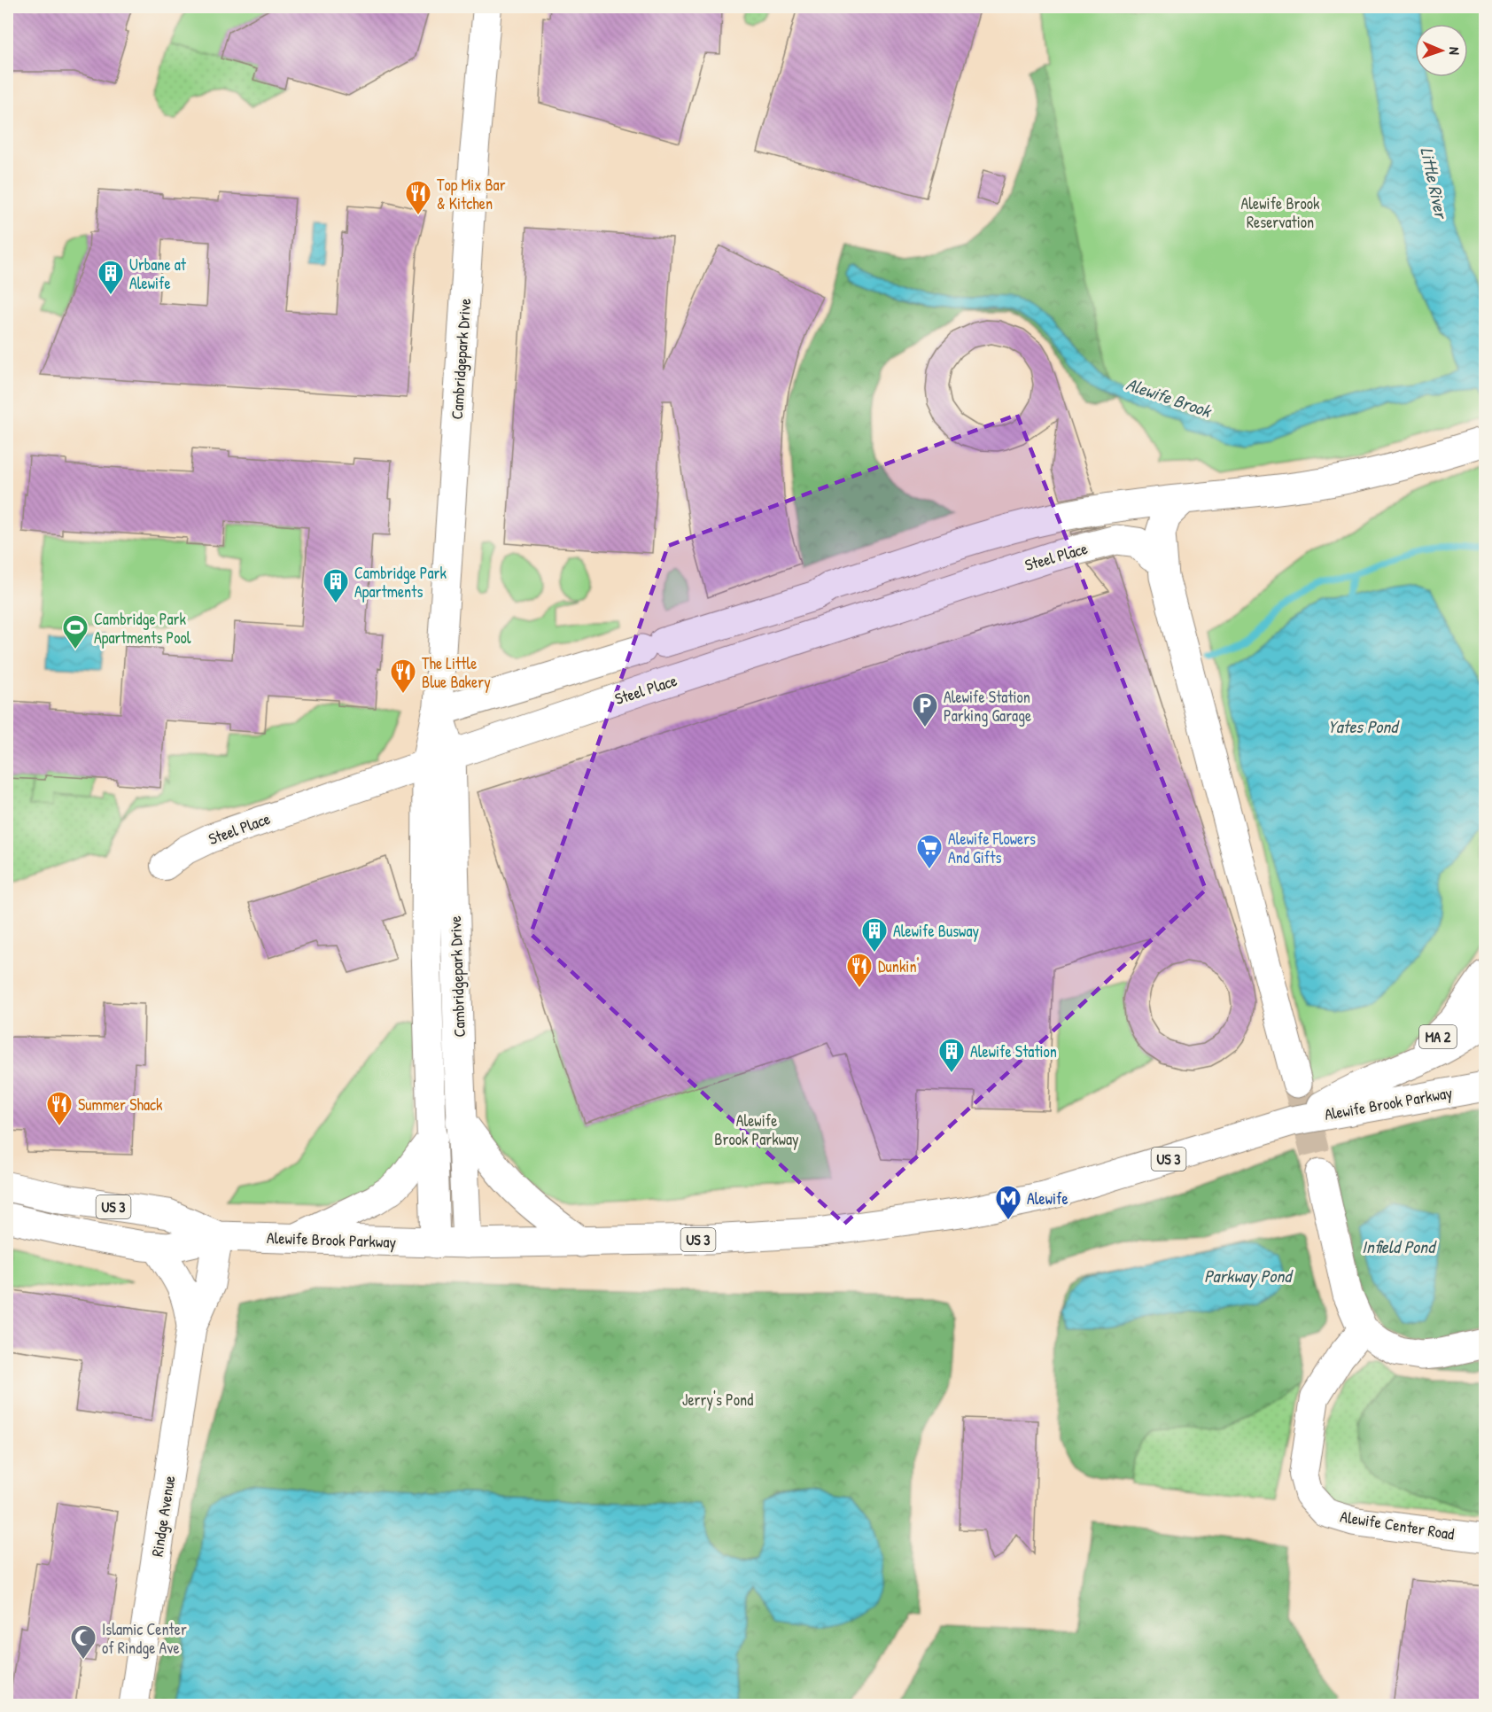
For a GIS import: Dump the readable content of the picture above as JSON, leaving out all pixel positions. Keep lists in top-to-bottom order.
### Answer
{
  "streets": {
    "main road": [
      "Cambridgepark Drive",
      "Steel Place",
      "MA 2",
      "Alewife Brook Parkway",
      "US 3",
      "Rindge Avenue"
    ],
    "street": ["Alewife Center Road"]
  },
  "crossings": [
    ["Cambridgepark Drive", "Steel Place"],
    ["Cambridgepark Drive", "Alewife Brook Parkway"],
    ["MA 2", "Alewife Brook Parkway"],
    ["Alewife Brook Parkway", "Rindge Avenue"]
  ],
  "water": [
    "Little River",
    "Alewife Brook",
    "Yates Pond",
    "Infield Pond",
    "Parkway Pond"
  ],
  "parks": ["Alewife Brook Reservation", "Alewife Brook Parkway", "Jerry's Pond"],
  "places": {
    "restaurant": [
      "Top Mix Bar & Kitchen",
      "The Little Blue Bakery",
      "Dunkin'",
      "Summer Shack"
    ],
    "building": [
      "Urbane at Alewife",
      "Cambridge Park Apartments",
      "Alewife Busway",
      "Alewife Station"
    ],
    "sports": ["Cambridge Park Apartments Pool"],
    "parking": ["Alewife Station Parking Garage"],
    "supermarket": ["Alewife Flowers And Gifts"],
    "metro station": ["Alewife"],
    "mosque": ["Islamic Center of Rindge Ave"]
  },
  "north": "right"
}
